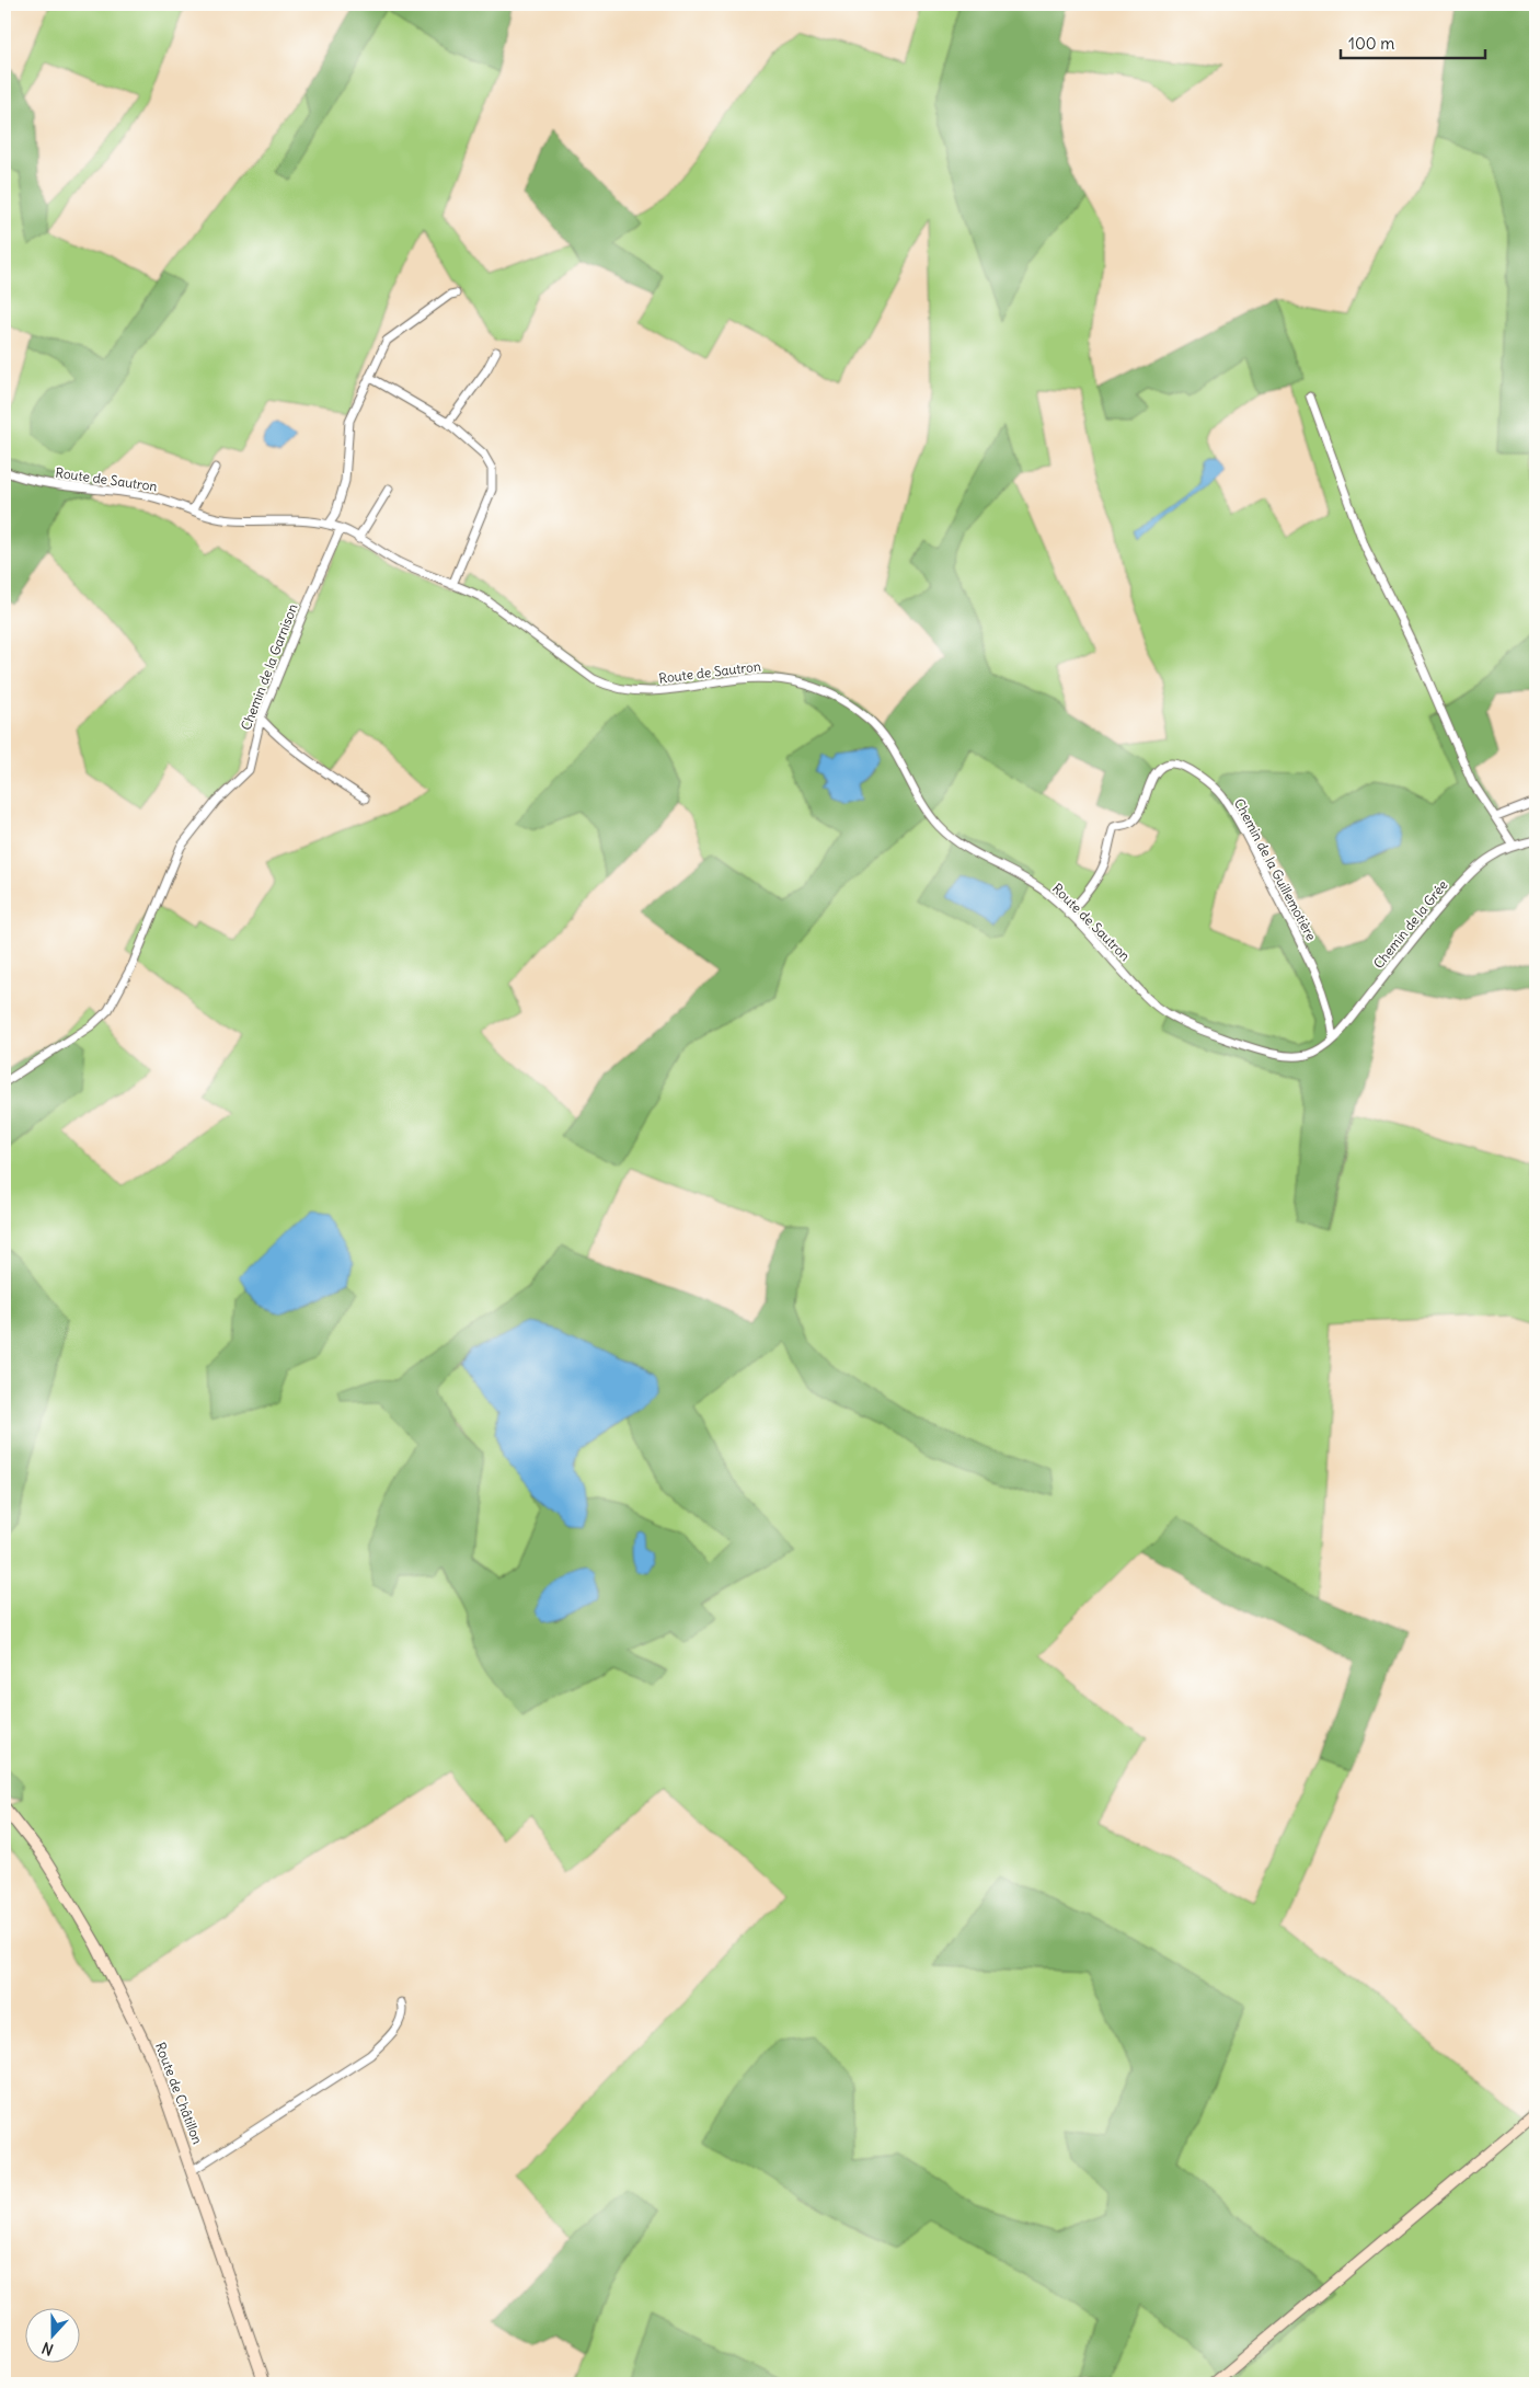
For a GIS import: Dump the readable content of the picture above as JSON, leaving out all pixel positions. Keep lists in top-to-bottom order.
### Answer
{
  "streets": {
    "main road": ["Route de Châtillon"],
    "street": [
      "Route de Sautron",
      "Chemin de la Garnison",
      "Chemin de la Guillemotière",
      "Chemin de la Grée"
    ]
  },
  "crossings": [
    ["Route de Sautron", "Chemin de la Garnison"],
    ["Route de Sautron", "Chemin de la Guillemotière"],
    ["Route de Sautron", "Chemin de la Grée"],
    ["Chemin de la Guillemotière", "Chemin de la Grée"]
  ],
  "scale_bar": "100 m",
  "north": "bottom"
}
